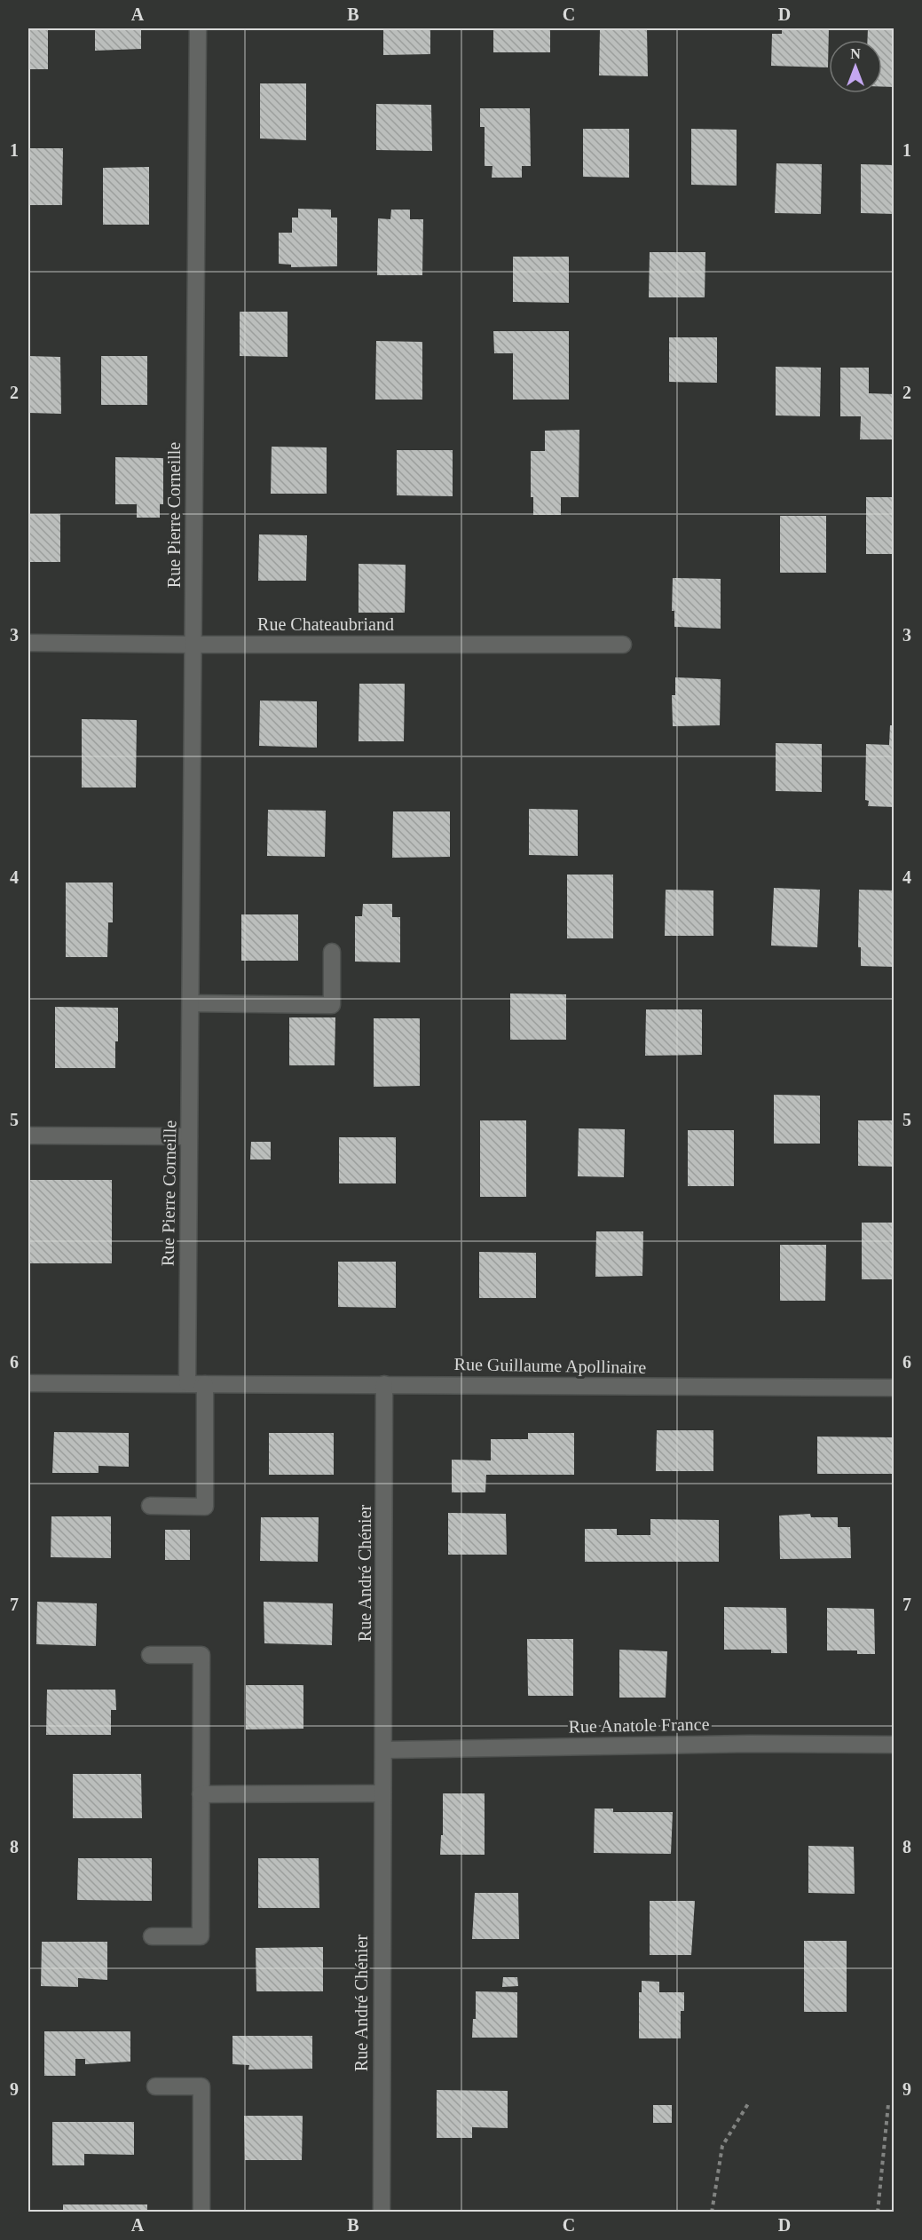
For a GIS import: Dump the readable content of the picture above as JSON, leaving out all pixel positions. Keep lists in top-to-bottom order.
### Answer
{
  "streets": {
    "street": [
      "Rue Pierre Corneille",
      "Rue Chateaubriand",
      "Rue Guillaume Apollinaire",
      "Rue André Chénier",
      "Rue Anatole France"
    ]
  },
  "crossings": [
    ["Rue Pierre Corneille", "Rue Chateaubriand"],
    ["Rue Pierre Corneille", "Rue Guillaume Apollinaire"],
    ["Rue Guillaume Apollinaire", "Rue André Chénier"],
    ["Rue André Chénier", "Rue Anatole France"]
  ],
  "north": "top",
  "grid": {
    "columns": [
      "A",
      "B",
      "C",
      "D"
    ],
    "rows": [
      "1",
      "2",
      "3",
      "4",
      "5",
      "6",
      "7",
      "8",
      "9"
    ]
  }
}
